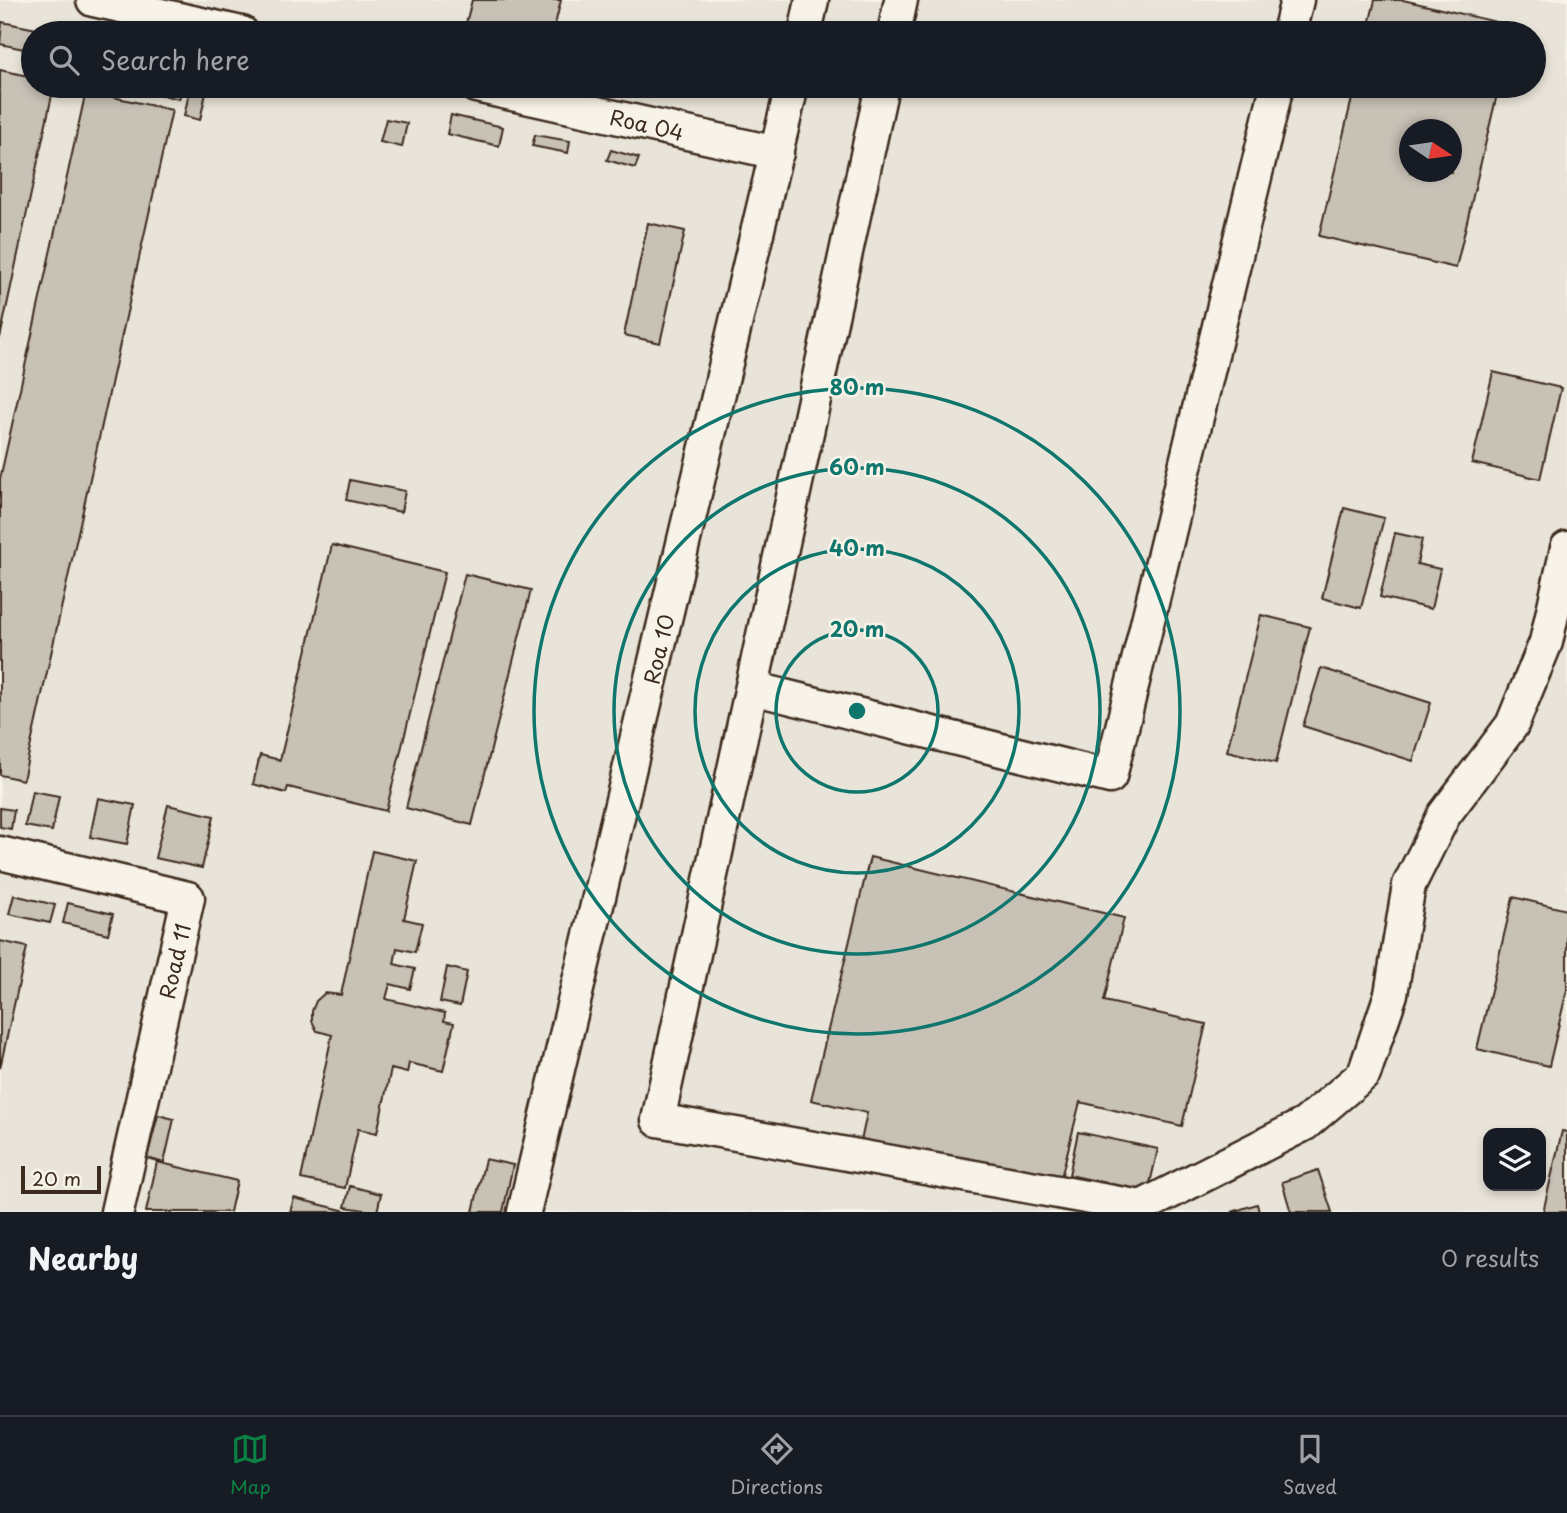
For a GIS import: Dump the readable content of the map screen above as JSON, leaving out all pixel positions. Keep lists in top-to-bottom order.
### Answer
{
  "streets": {
    "street": ["Roa 04", "Roa 10", "Road 11"]
  },
  "crossings": [
    ["Roa 04", "Roa 10"]
  ],
  "scale_bar": "20 m",
  "north": "right",
  "page": {
    "search": "Search here",
    "scale": "20 m",
    "heading": ["Nearby", "0 results"],
    "nav": ["Map", "Directions", "Saved"]
  },
  "rings": [
    "80 m",
    "60 m",
    "40 m",
    "20 m"
  ]
}
